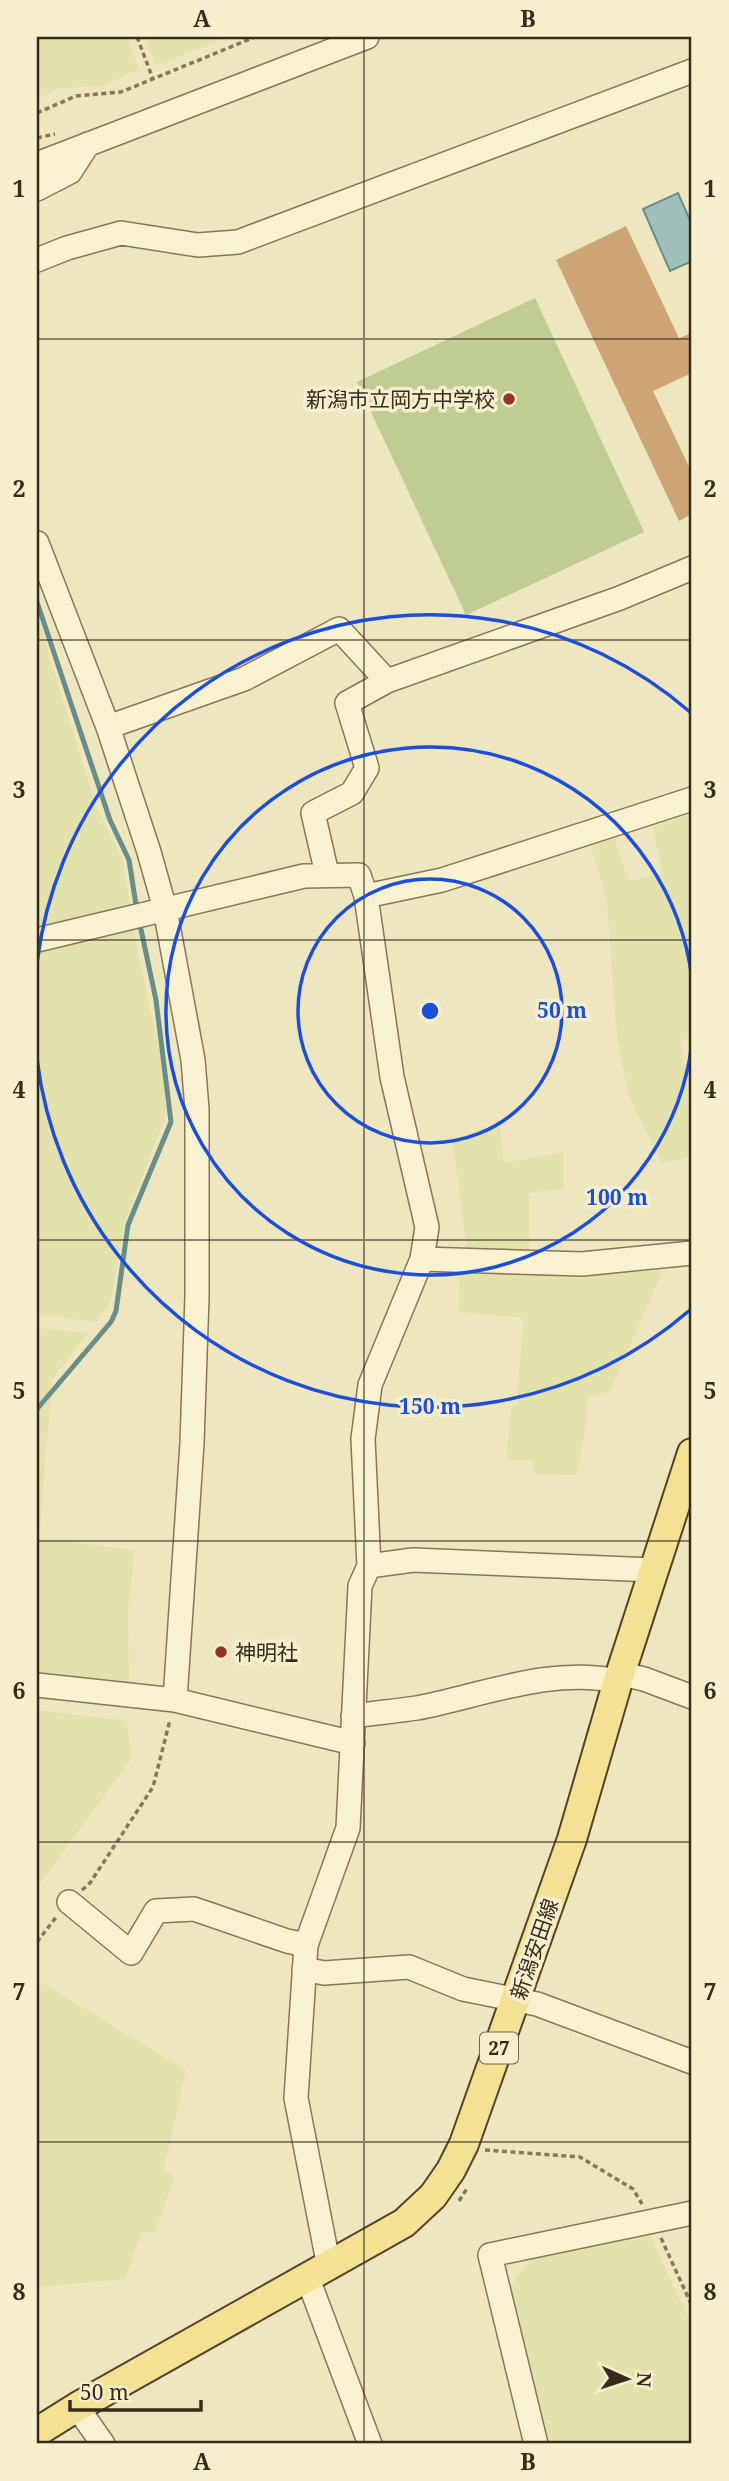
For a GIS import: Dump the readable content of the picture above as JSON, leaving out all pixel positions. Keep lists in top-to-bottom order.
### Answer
{
  "streets": {
    "main road": ["新潟安田線", "27"]
  },
  "places": ["新潟市立岡方中学校", "神明社"],
  "scale_bar": "50 m",
  "north": "right",
  "grid": {
    "columns": ["A", "B"],
    "rows": [
      "1",
      "2",
      "3",
      "4",
      "5",
      "6",
      "7",
      "8"
    ]
  },
  "rings": ["50 m", "100 m", "150 m"]
}
